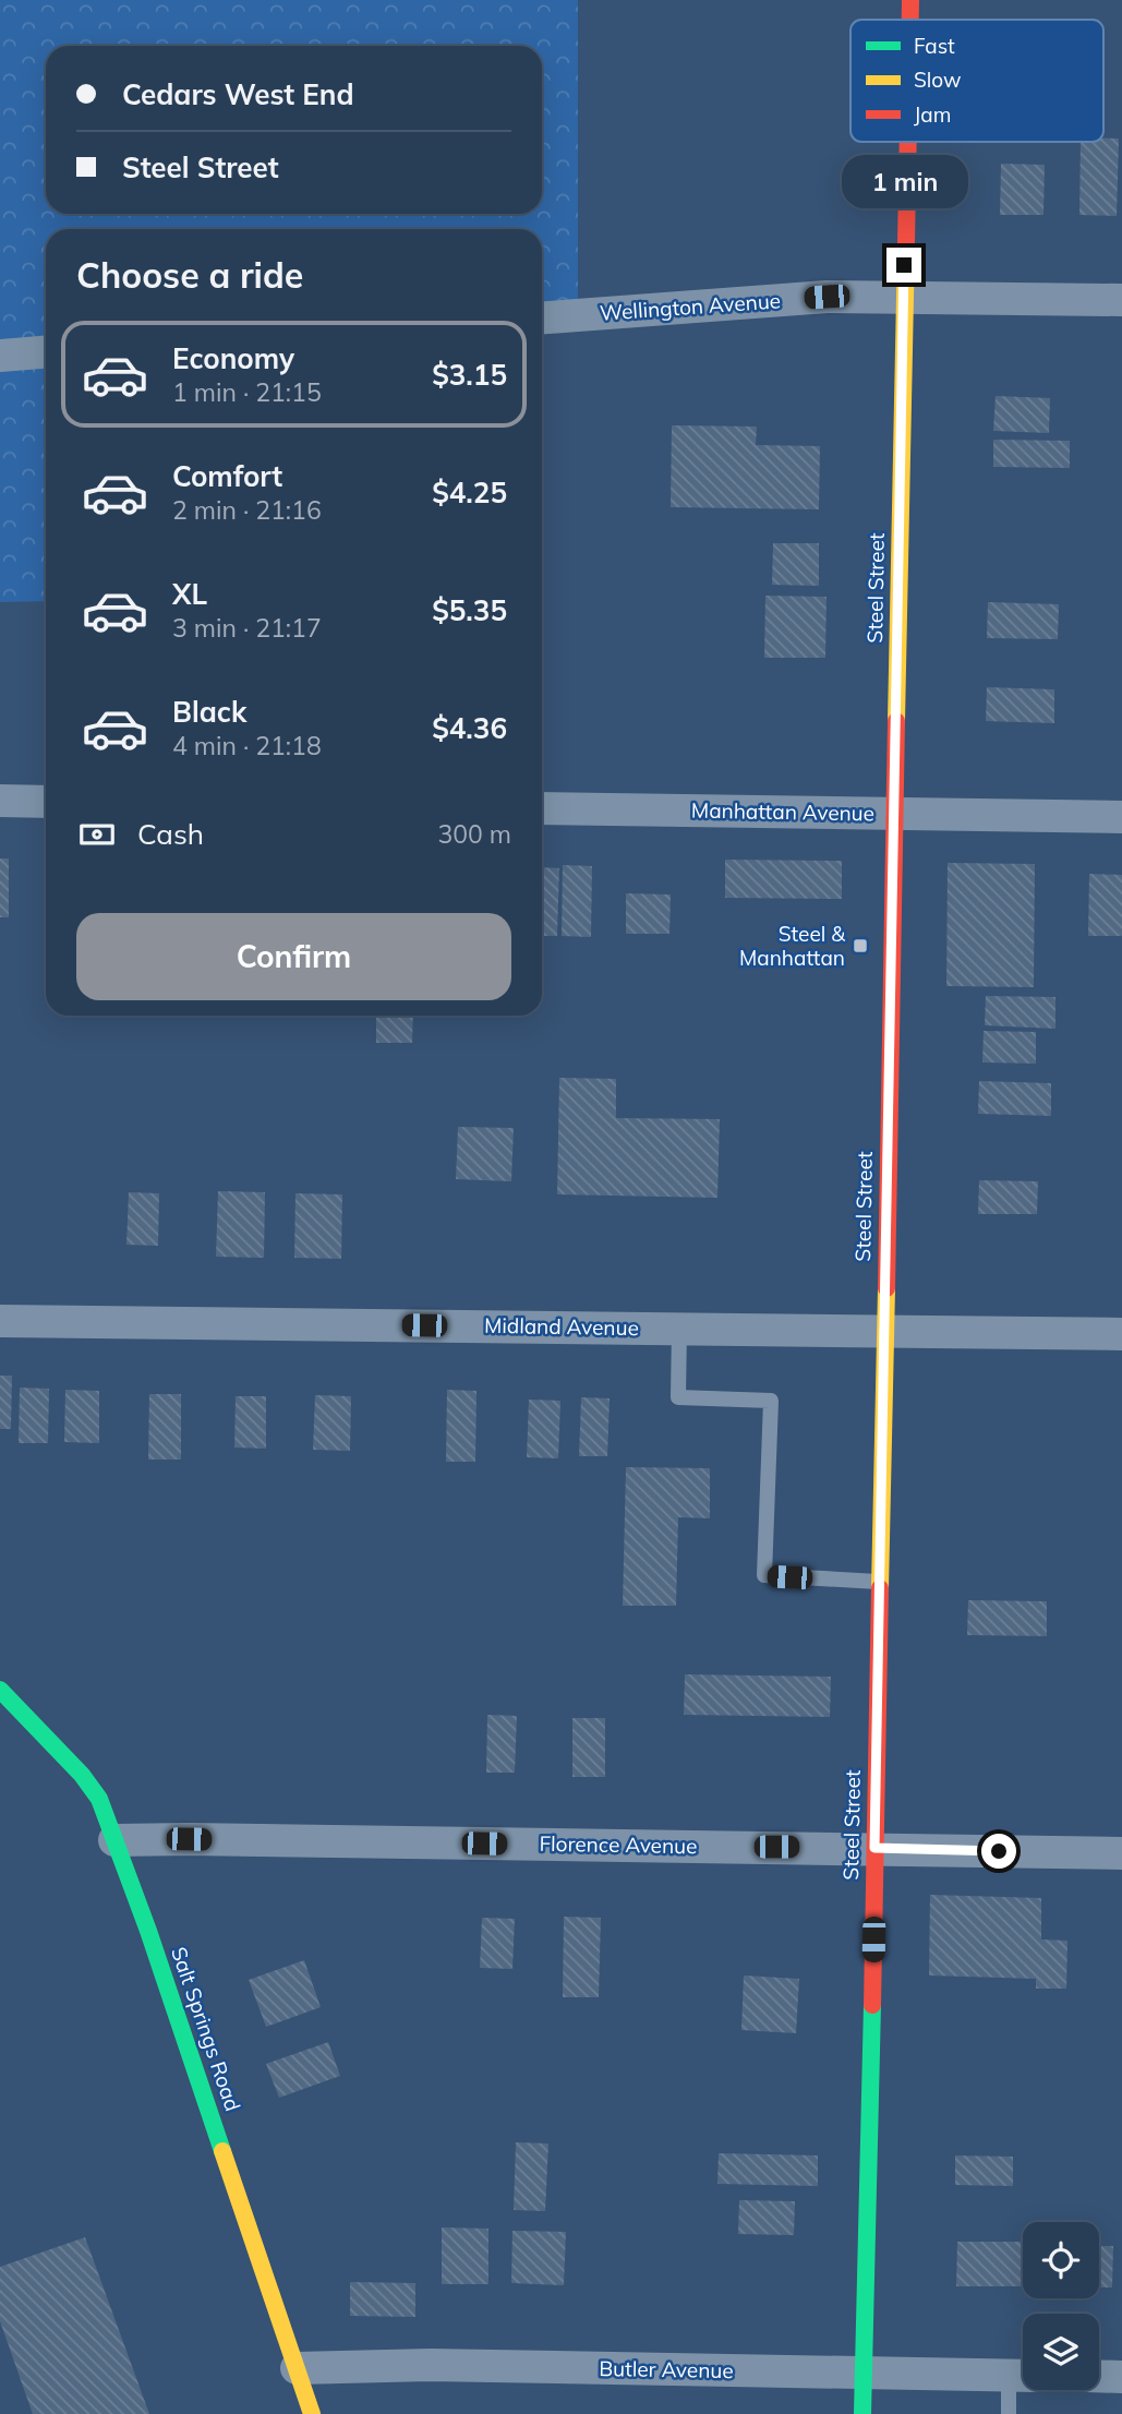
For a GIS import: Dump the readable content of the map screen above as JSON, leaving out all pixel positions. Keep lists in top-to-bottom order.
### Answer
{
  "streets": {
    "street": [
      "Wellington Avenue",
      "Steel Street",
      "Manhattan Avenue",
      "Midland Avenue",
      "Florence Avenue",
      "Salt Springs Road",
      "Butler Avenue"
    ]
  },
  "crossings": [
    ["Wellington Avenue", "Steel Street"],
    ["Steel Street", "Manhattan Avenue"],
    ["Steel Street", "Midland Avenue"],
    ["Steel Street", "Florence Avenue"],
    ["Steel Street", "Butler Avenue"],
    ["Florence Avenue", "Salt Springs Road"],
    ["Salt Springs Road", "Butler Avenue"]
  ],
  "places": {
    "transit": ["Steel & Manhattan"]
  },
  "legend": ["Fast", "Slow", "Jam"],
  "page": {
    "banner": ["Cedars West End", "Steel Street"],
    "bubble": "1 min",
    "heading": "Choose a ride",
    "list": [
      {
        "name": "Economy",
        "note": "1 min · 21:15",
        "value": "$3.15"
      },
      {
        "name": "Comfort",
        "note": "2 min · 21:16",
        "value": "$4.25"
      },
      {
        "name": "XL",
        "note": "3 min · 21:17",
        "value": "$5.35"
      },
      {
        "name": "Black",
        "note": "4 min · 21:18",
        "value": "$4.36"
      }
    ],
    "pay": ["Cash", "300 m"],
    "buttons": "Confirm"
  }
}
